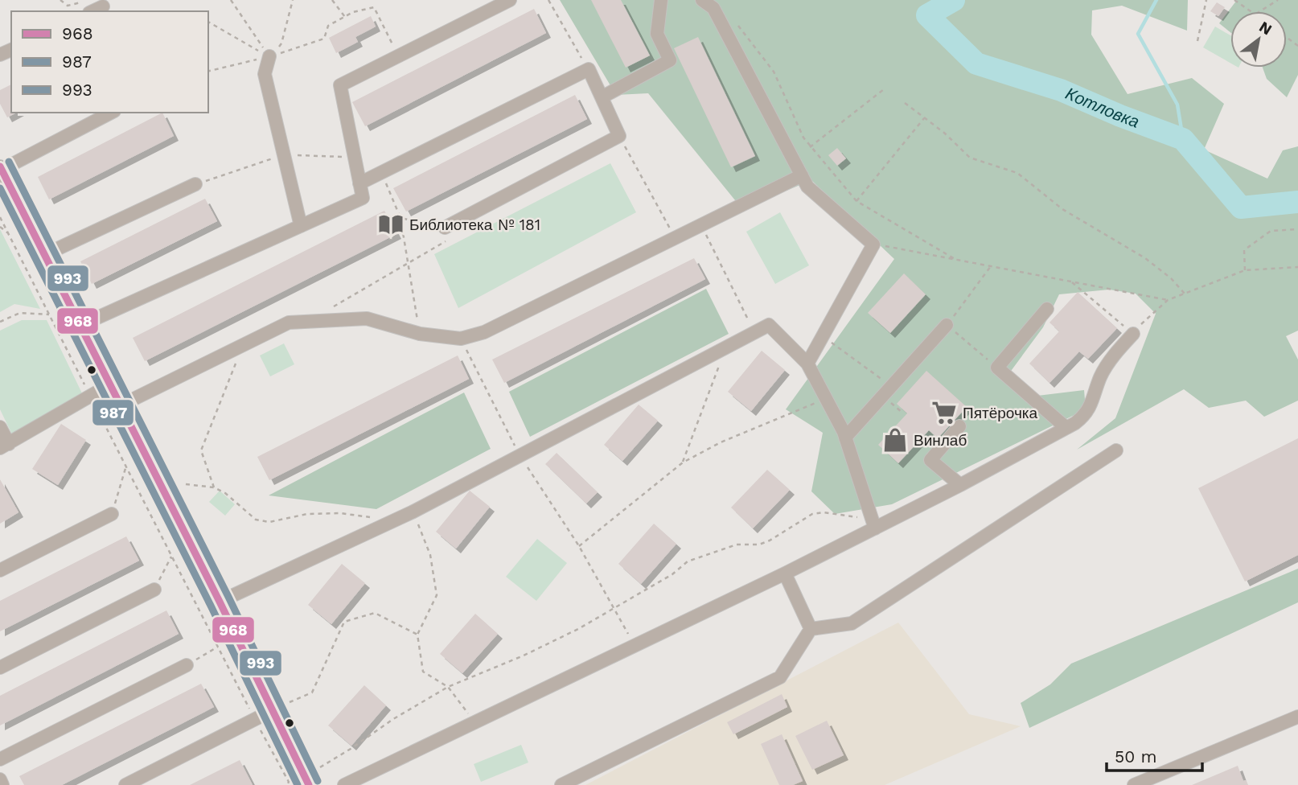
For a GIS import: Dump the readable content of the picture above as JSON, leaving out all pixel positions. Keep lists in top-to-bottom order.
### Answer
{
  "water": ["Котловка"],
  "places": {
    "library": ["Библиотека № 181"],
    "supermarket": ["Пятёрочка"],
    "shop": ["Винлаб"]
  },
  "lines": ["transit line 993", "transit line 968", "transit line 987"],
  "legend": ["968", "987", "993"],
  "scale_bar": "50 m",
  "north": "top right"
}
